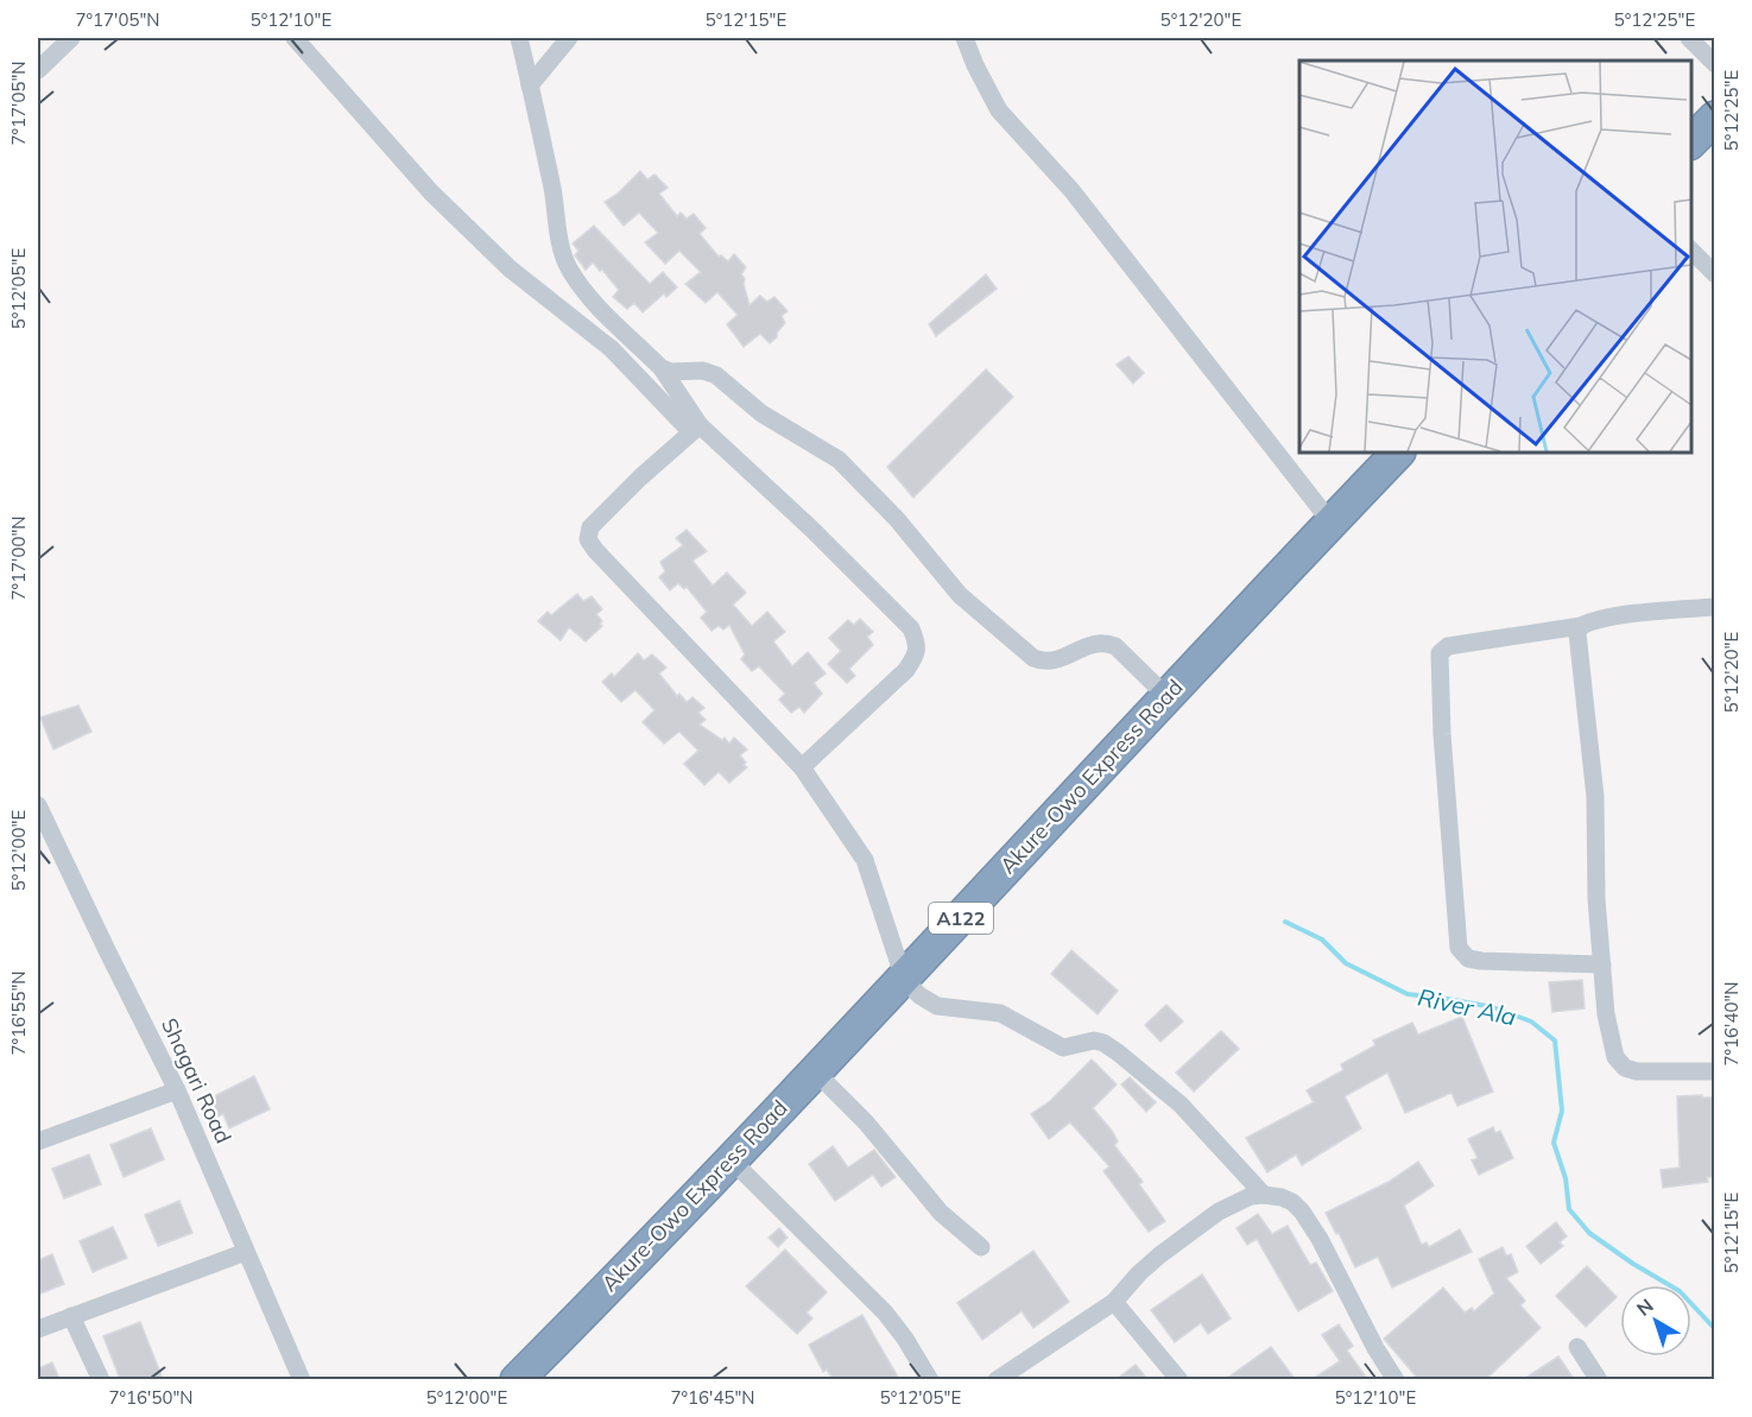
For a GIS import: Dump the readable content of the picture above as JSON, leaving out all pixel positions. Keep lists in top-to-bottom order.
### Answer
{
  "streets": {
    "highway": ["Akure-Owo Express Road", "A122"],
    "street": ["Shagari Road"]
  },
  "water": ["River Ala"],
  "north": "top left",
  "coordinates": [
    "7°17'05\"N",
    "5°12'10\"E",
    "5°12'15\"E",
    "5°12'20\"E",
    "5°12'25\"E",
    "5°12'05\"E",
    "7°17'00\"N",
    "5°12'00\"E",
    "7°16'55\"N",
    "7°16'40\"N",
    "7°16'50\"N",
    "7°16'45\"N"
  ]
}
